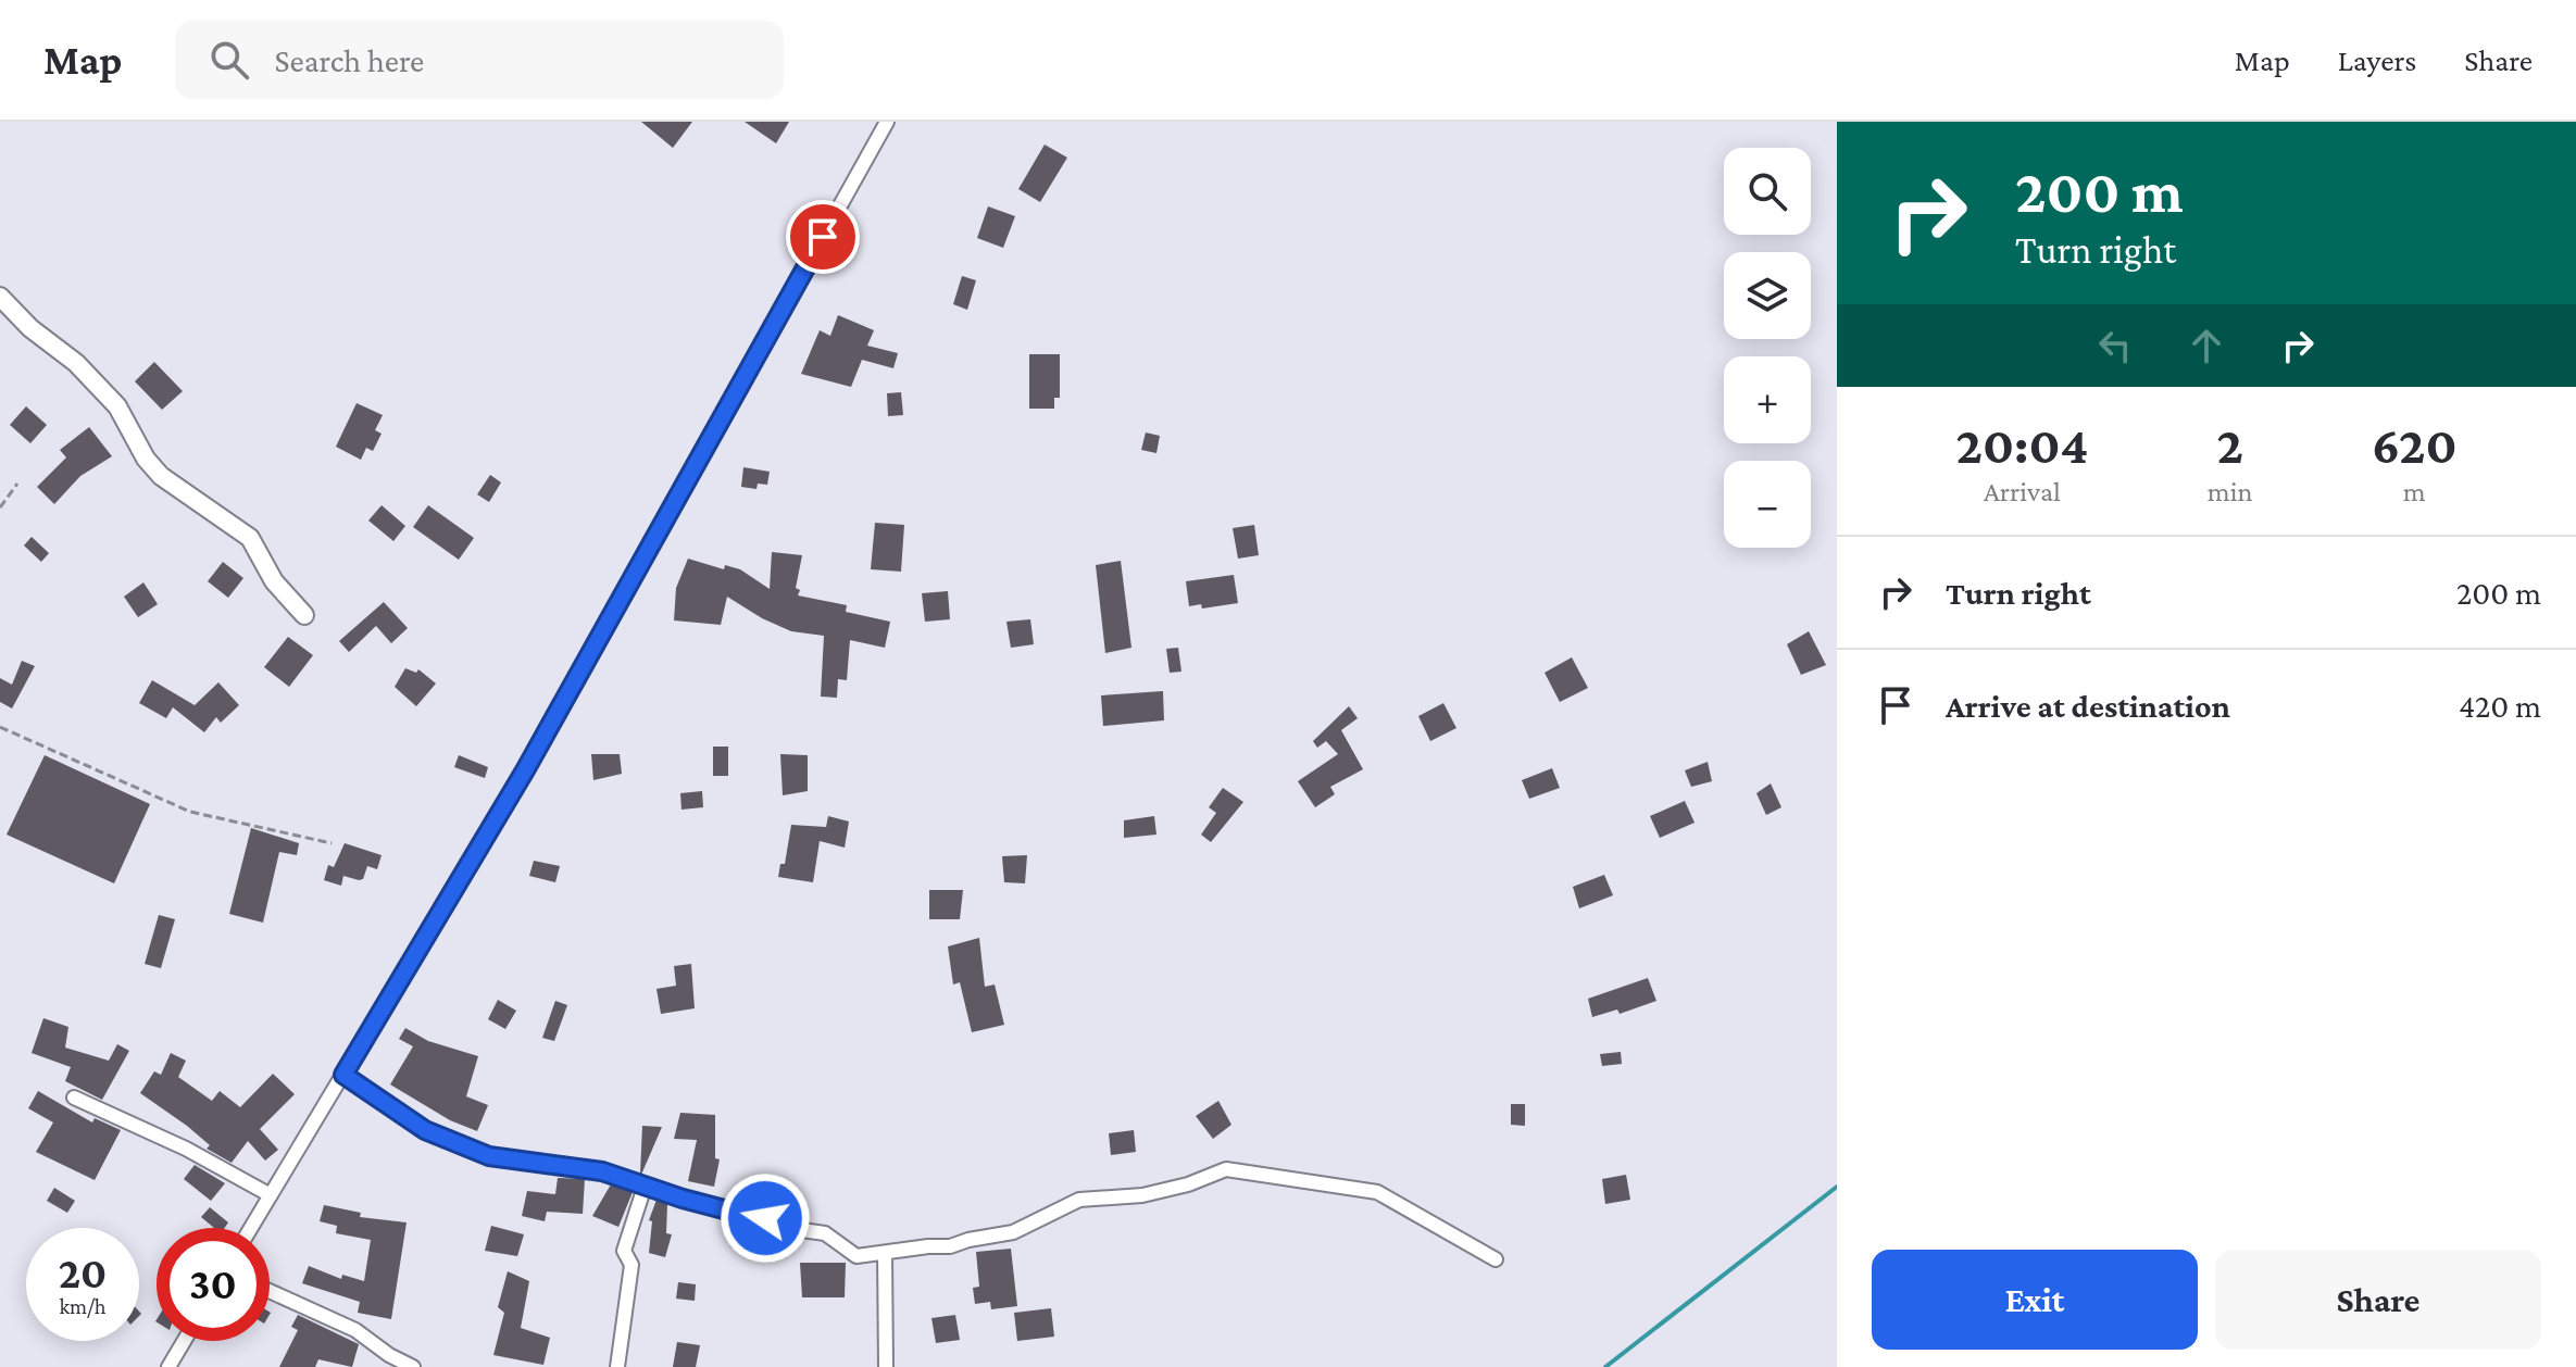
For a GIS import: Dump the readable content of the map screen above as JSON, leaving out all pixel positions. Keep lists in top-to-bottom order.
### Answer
{
  "page": {
    "header": "Map",
    "search": "Search here",
    "nav": ["Map", "Layers", "Share"],
    "turn": ["200 m", "Turn right"],
    "map_buttons": ["+", "−"],
    "eta": [
      "20:04",
      "Arrival",
      "2",
      "min",
      "620",
      "m"
    ],
    "list": [
      {
        "name": "Turn right",
        "value": "200 m"
      },
      {
        "name": "Arrive at destination",
        "value": "420 m"
      }
    ],
    "speed": "20 km/h",
    "limit": "30",
    "buttons": ["Exit", "Share"]
  }
}
